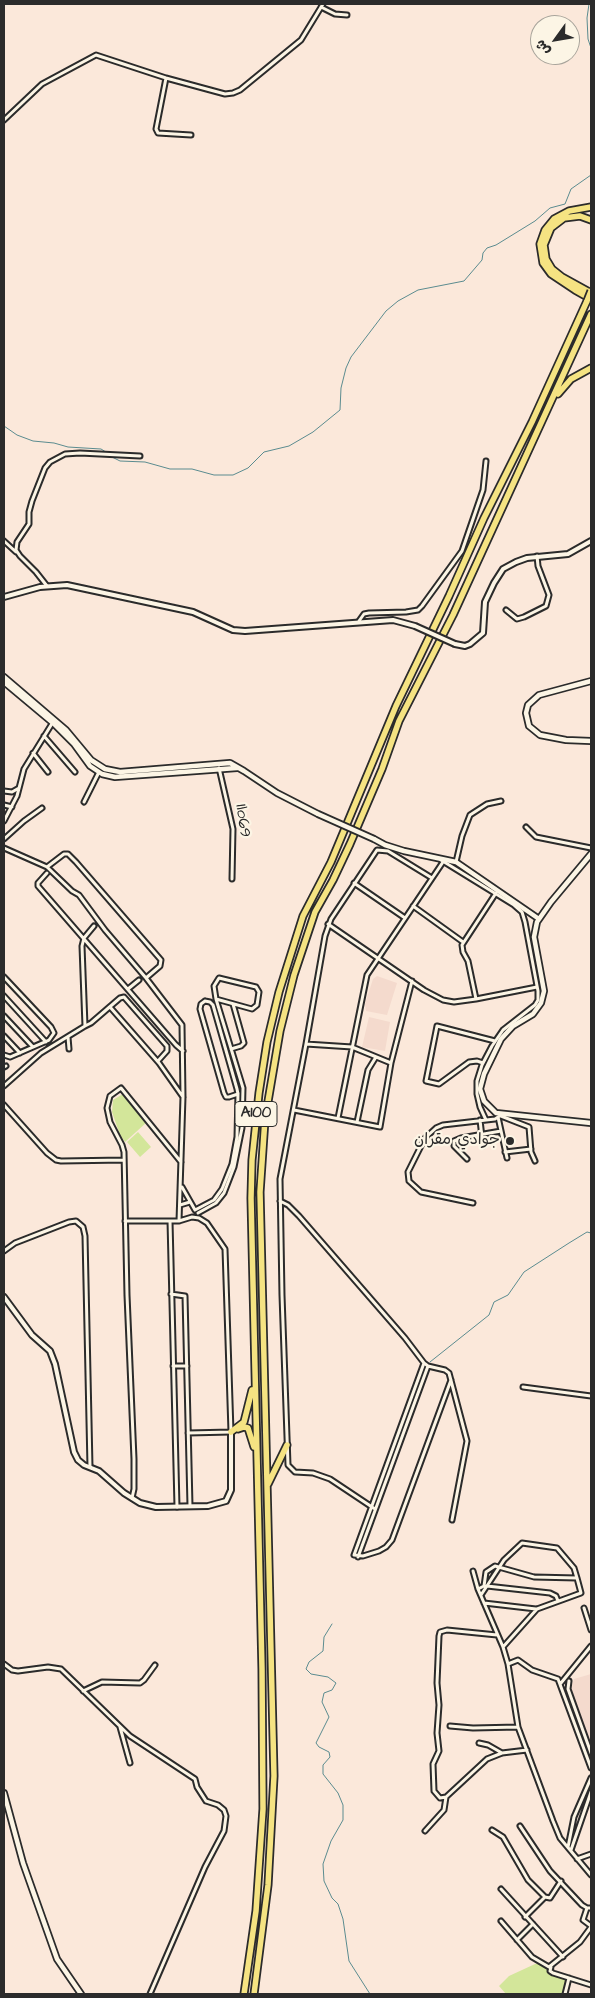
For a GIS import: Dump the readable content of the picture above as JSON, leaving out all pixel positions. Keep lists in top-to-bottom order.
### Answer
{
  "streets": {
    "highway": ["A100"],
    "street": ["Ilo69"]
  },
  "places": ["جوادي مقران"],
  "north": "bottom left"
}
